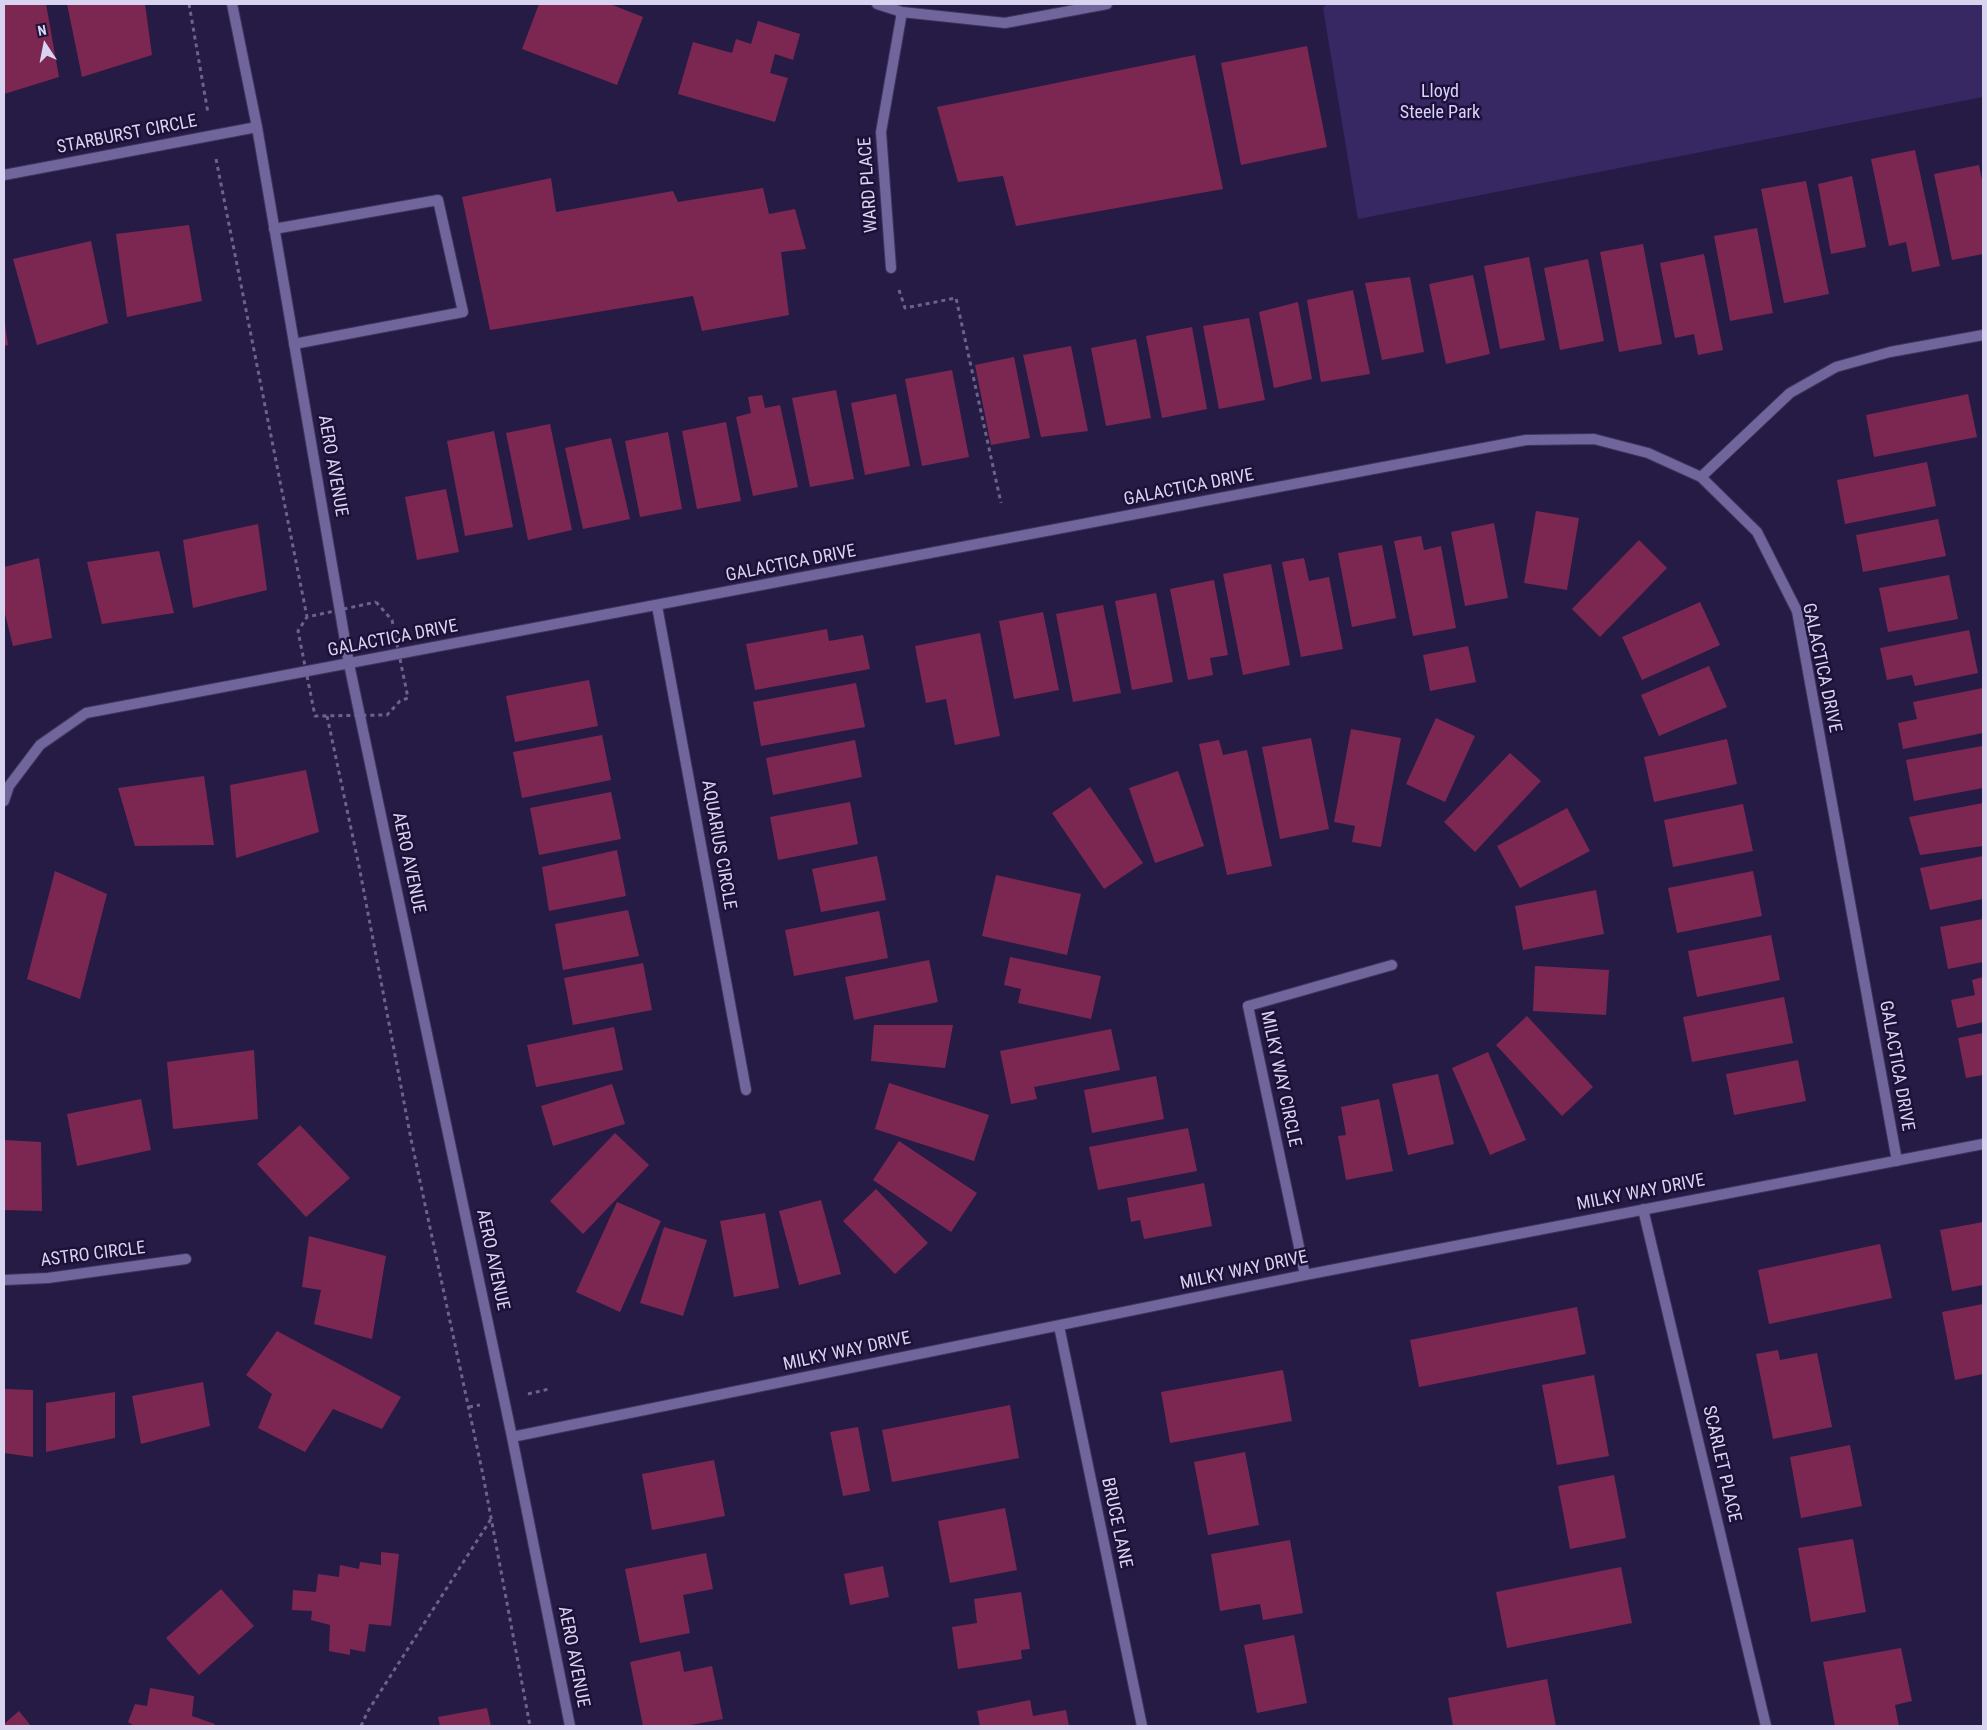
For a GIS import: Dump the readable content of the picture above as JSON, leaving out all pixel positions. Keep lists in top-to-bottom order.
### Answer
{
  "streets": {
    "street": [
      "STARBURST CIRCLE",
      "WARD PLACE",
      "AERO AVENUE",
      "GALACTICA DRIVE",
      "AQUARIUS CIRCLE",
      "MILKY WAY CIRCLE",
      "MILKY WAY DRIVE",
      "ASTRO CIRCLE",
      "SCARLET PLACE",
      "BRUCE LANE"
    ]
  },
  "crossings": [
    ["STARBURST CIRCLE", "AERO AVENUE"],
    ["AERO AVENUE", "GALACTICA DRIVE"],
    ["AERO AVENUE", "MILKY WAY DRIVE"],
    ["GALACTICA DRIVE", "AQUARIUS CIRCLE"],
    ["GALACTICA DRIVE", "MILKY WAY DRIVE"],
    ["MILKY WAY CIRCLE", "MILKY WAY DRIVE"],
    ["MILKY WAY DRIVE", "SCARLET PLACE"],
    ["MILKY WAY DRIVE", "BRUCE LANE"]
  ],
  "parks": ["Lloyd Steele Park"],
  "north": "top"
}
